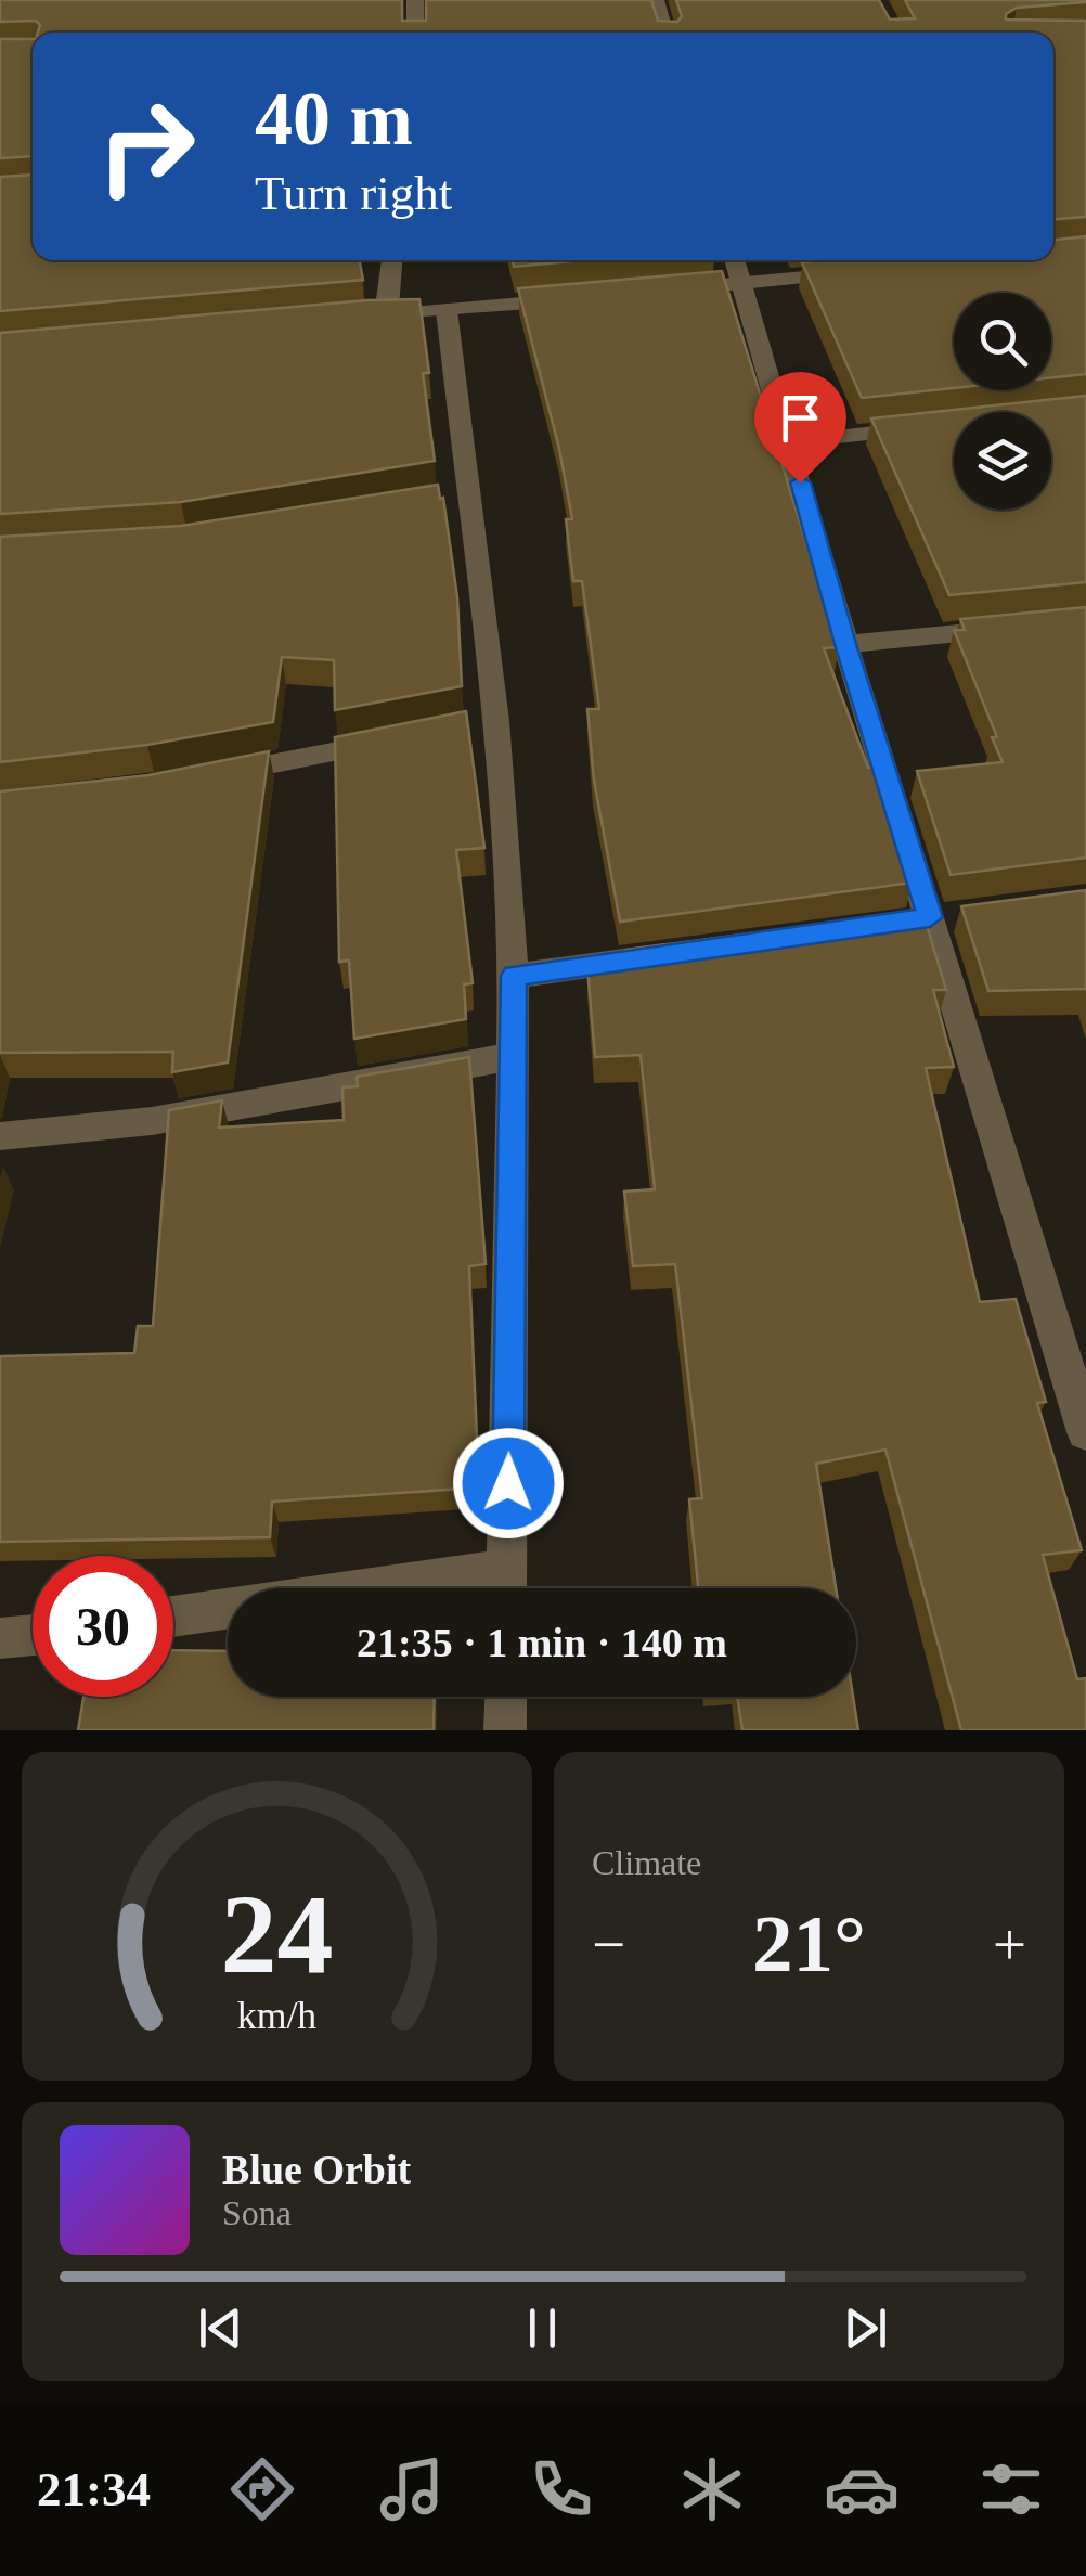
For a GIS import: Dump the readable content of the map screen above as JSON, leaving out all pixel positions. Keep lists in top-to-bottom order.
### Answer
{
  "page": {
    "turn": ["40 m", "Turn right"],
    "limit": "30",
    "trip": "21:35 · 1 min · 140 m",
    "tile": "Climate",
    "heat": ["−", "21°", "+"],
    "song": ["Blue Orbit", "Sona"],
    "tabs": "21:34",
    "gauge": ["24", "km/h"]
  }
}
